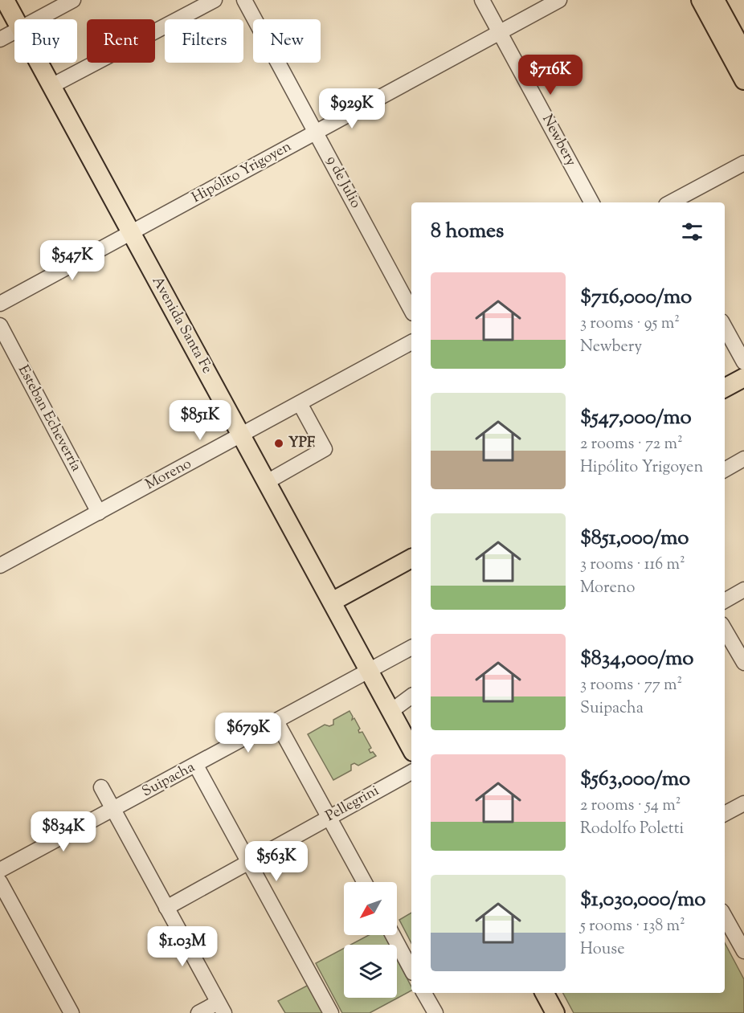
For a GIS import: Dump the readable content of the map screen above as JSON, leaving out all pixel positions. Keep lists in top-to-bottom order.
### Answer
{
  "streets": {
    "main road": ["Avenida Santa Fe"],
    "street": [
      "Newbery",
      "Hipólito Yrigoyen",
      "9 de Julio",
      "Esteban Echeverría",
      "Moreno",
      "Suipacha",
      "Pellegrini"
    ]
  },
  "crossings": [
    ["Newbery", "Hipólito Yrigoyen"],
    ["Hipólito Yrigoyen", "9 de Julio"],
    ["Hipólito Yrigoyen", "Avenida Santa Fe"],
    ["Avenida Santa Fe", "Moreno"],
    ["Avenida Santa Fe", "Suipacha"],
    ["Esteban Echeverría", "Moreno"]
  ],
  "places": ["YPF"],
  "north": "bottom left",
  "page": {
    "chip": [
      "Buy",
      "Rent",
      "Filters",
      "New"
    ],
    "price": [
      "$716K",
      "$929K",
      "$547K",
      "$851K",
      "$679K",
      "$834K",
      "$563K",
      "$1.03M"
    ],
    "heading": "8 homes",
    "list": [
      {
        "name": "$716,000/mo",
        "note": "3 rooms · 95 m² · Newbery"
      },
      {
        "name": "$547,000/mo",
        "note": "2 rooms · 72 m² · Hipólito Yrigoyen"
      },
      {
        "name": "$851,000/mo",
        "note": "3 rooms · 116 m² · Moreno"
      },
      {
        "name": "$834,000/mo",
        "note": "3 rooms · 77 m² · Suipacha"
      },
      {
        "name": "$563,000/mo",
        "note": "2 rooms · 54 m² · Rodolfo Poletti"
      },
      {
        "name": "$1,030,000/mo",
        "note": "5 rooms · 138 m² · House"
      }
    ]
  }
}
